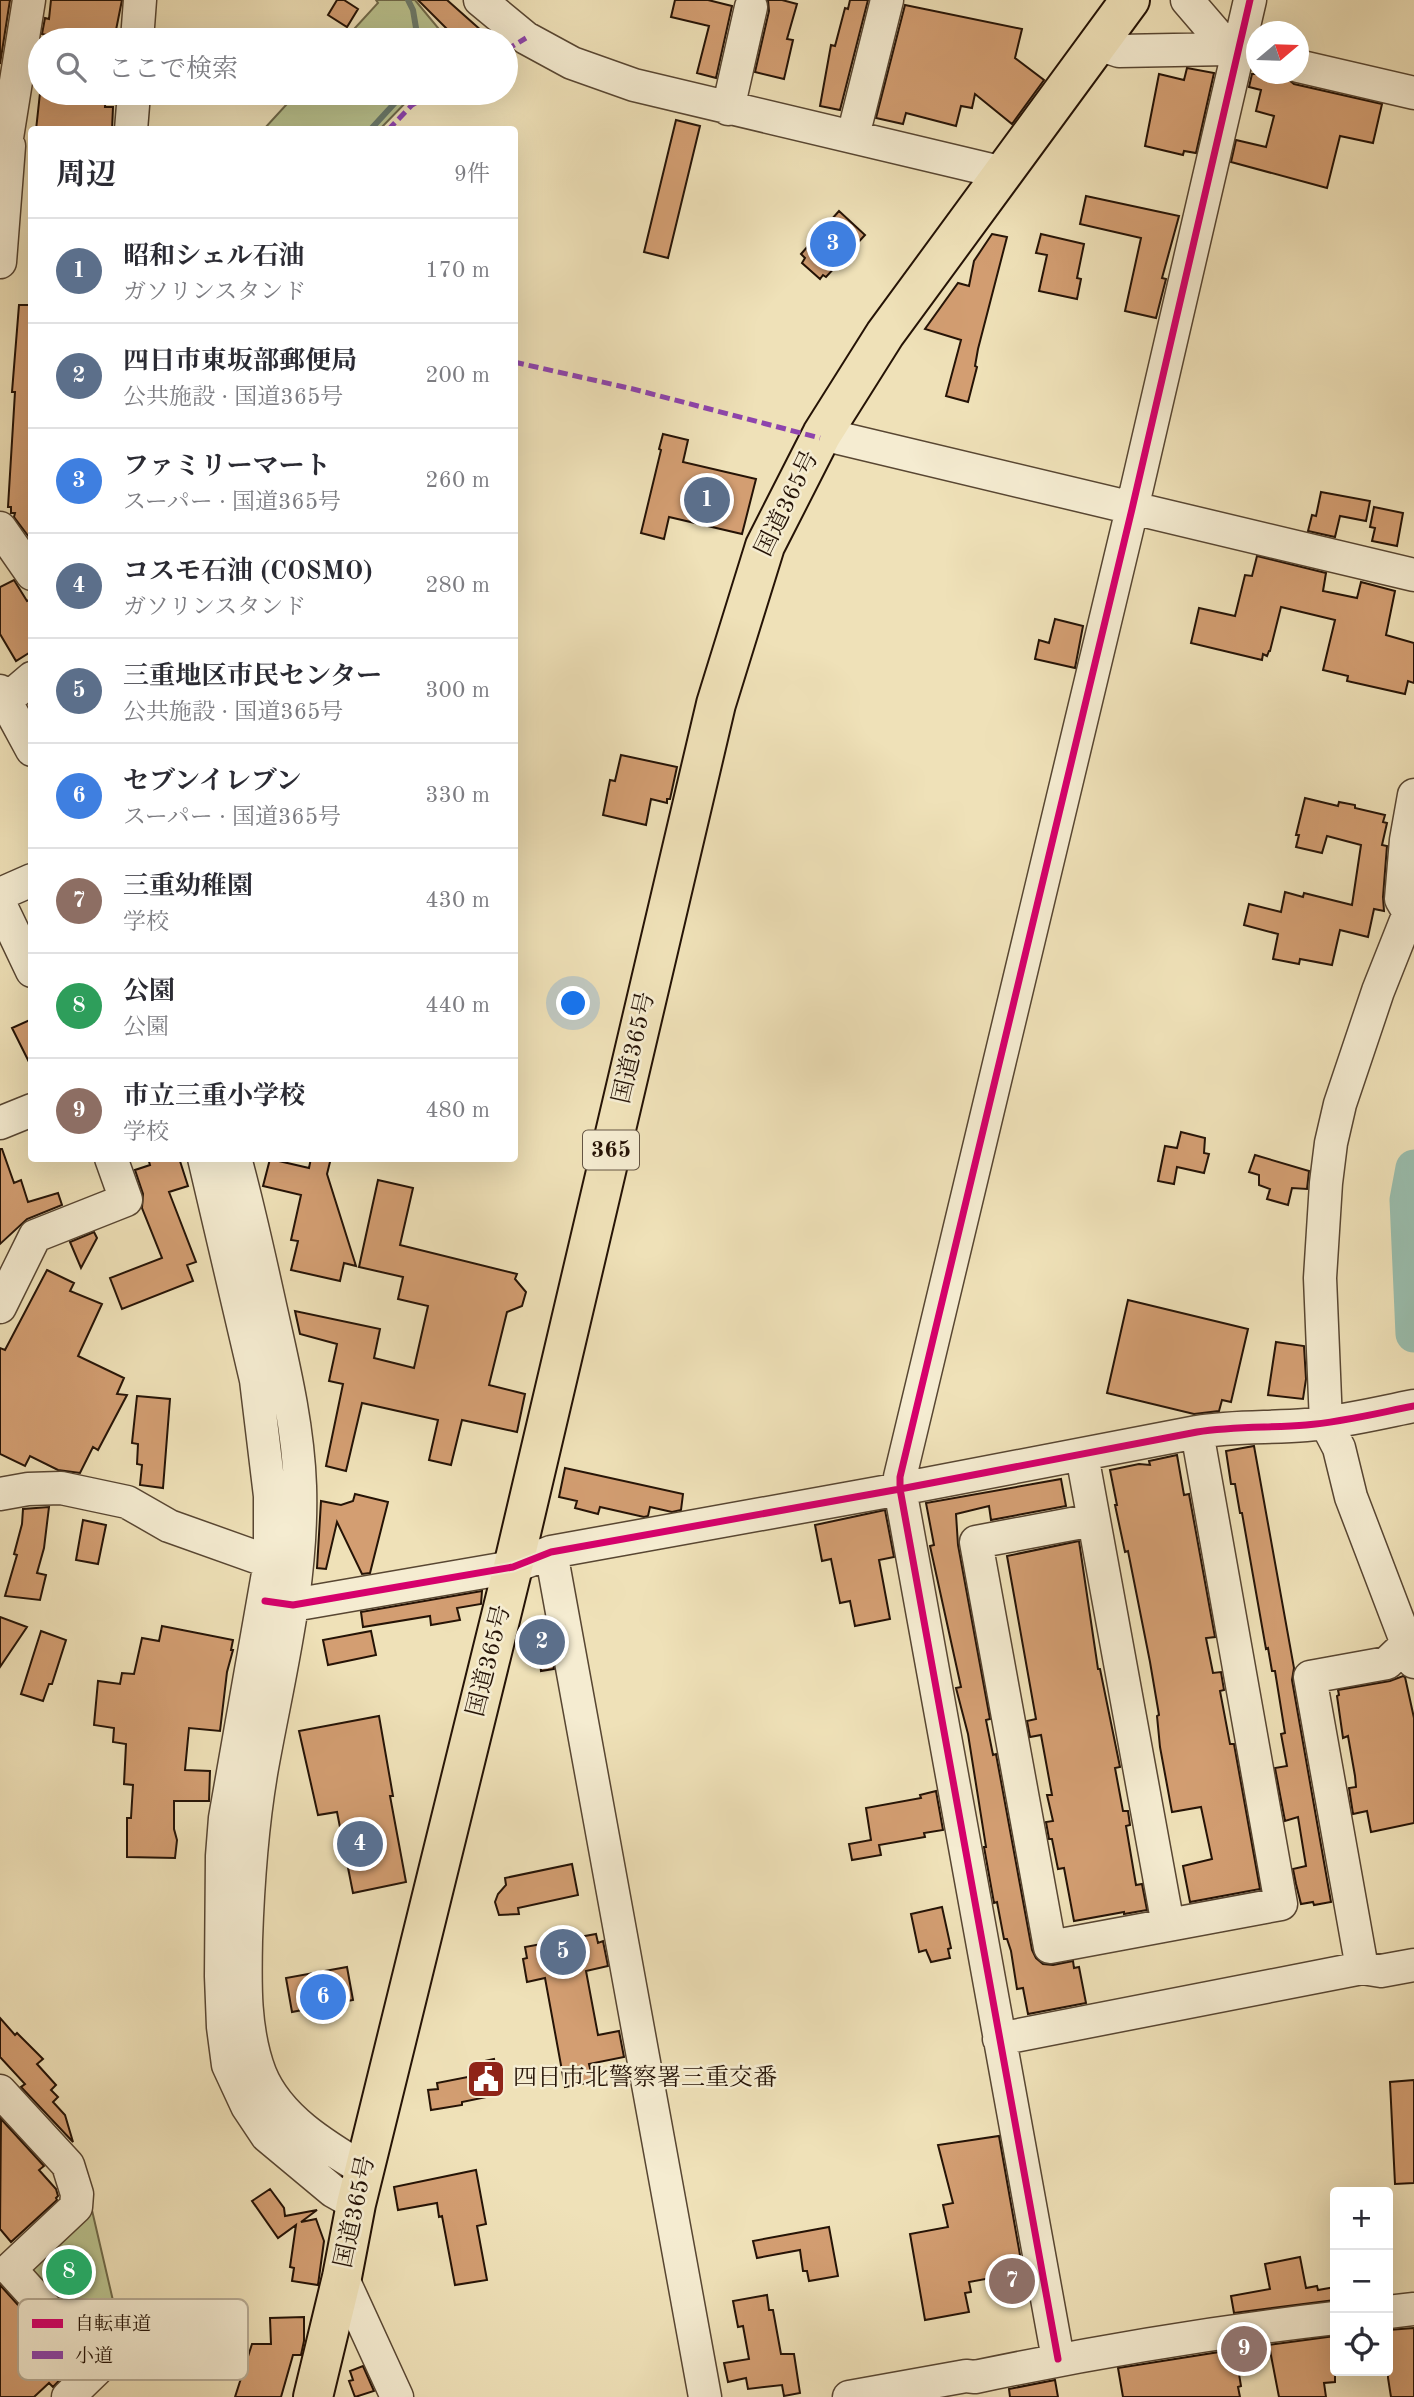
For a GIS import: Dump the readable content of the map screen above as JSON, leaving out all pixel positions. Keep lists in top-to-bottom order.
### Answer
{
  "streets": {
    "highway": ["国道365号", "365"]
  },
  "places": {
    "public building": ["四日市北警察署三重交番"]
  },
  "legend": ["自転車道", "小道"],
  "north": "right",
  "page": {
    "search": "ここで検索",
    "heading": ["周辺", "9件"],
    "pins": [
      "3",
      "1",
      "2",
      "4",
      "5",
      "6",
      "8",
      "7",
      "9"
    ],
    "list": [
      {
        "mark": "1",
        "name": "昭和シェル石油",
        "note": "ガソリンスタンド",
        "value": "170 m"
      },
      {
        "mark": "2",
        "name": "四日市東坂部郵便局",
        "note": "公共施設 · 国道365号",
        "value": "200 m"
      },
      {
        "mark": "3",
        "name": "ファミリーマート",
        "note": "スーパー · 国道365号",
        "value": "260 m"
      },
      {
        "mark": "4",
        "name": "コスモ石油 (COSMO)",
        "note": "ガソリンスタンド",
        "value": "280 m"
      },
      {
        "mark": "5",
        "name": "三重地区市民センター",
        "note": "公共施設 · 国道365号",
        "value": "300 m"
      },
      {
        "mark": "6",
        "name": "セブンイレブン",
        "note": "スーパー · 国道365号",
        "value": "330 m"
      },
      {
        "mark": "7",
        "name": "三重幼稚園",
        "note": "学校",
        "value": "430 m"
      },
      {
        "mark": "8",
        "name": "公園",
        "note": "公園",
        "value": "440 m"
      },
      {
        "mark": "9",
        "name": "市立三重小学校",
        "note": "学校",
        "value": "480 m"
      }
    ],
    "map_buttons": ["+", "−"]
  }
}
